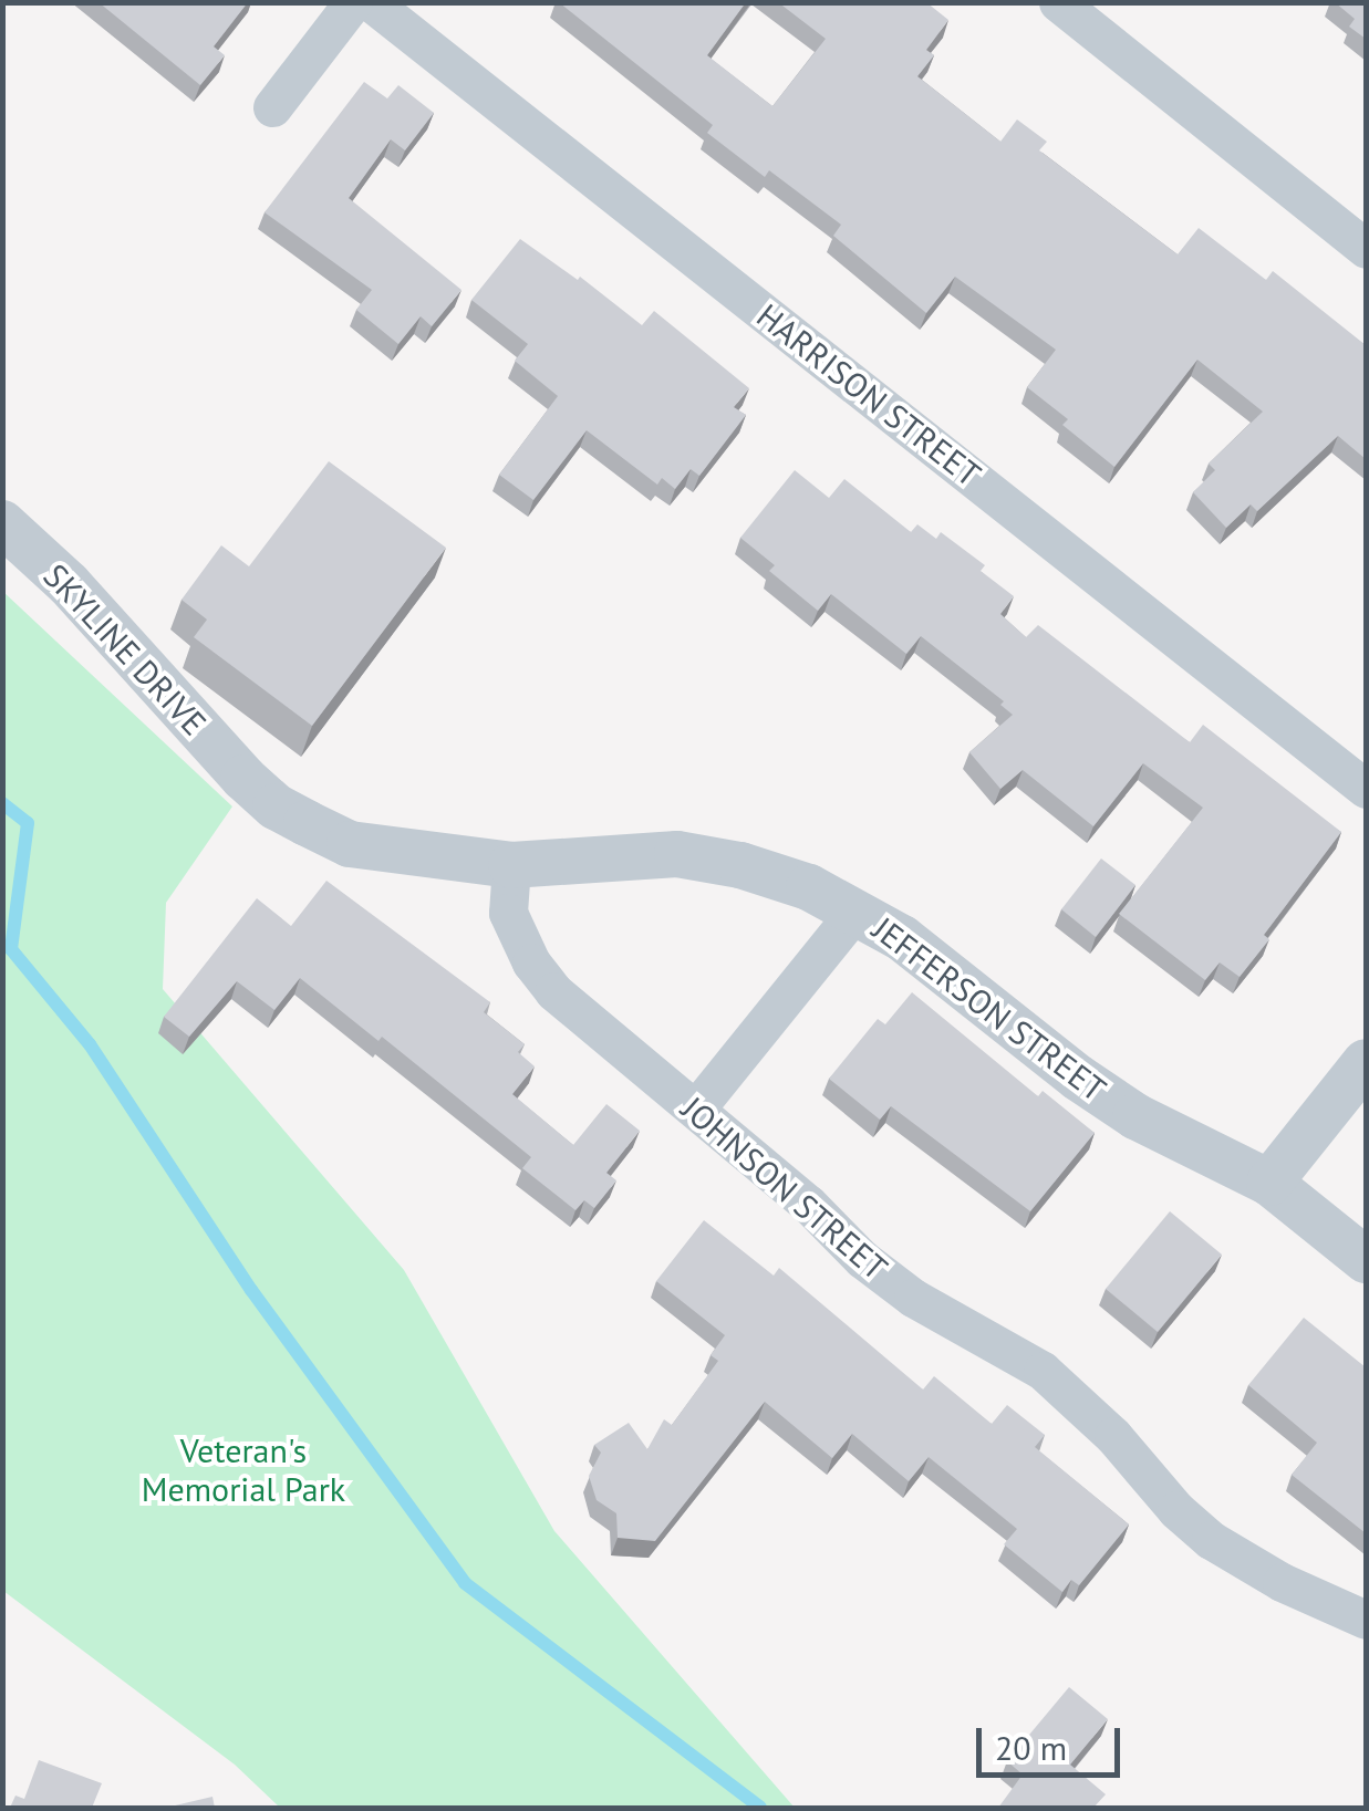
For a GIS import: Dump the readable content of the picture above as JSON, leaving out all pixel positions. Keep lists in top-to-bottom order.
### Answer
{
  "streets": {
    "street": [
      "HARRISON STREET",
      "SKYLINE DRIVE",
      "JEFFERSON STREET",
      "JOHNSON STREET"
    ]
  },
  "crossings": [
    ["SKYLINE DRIVE", "JEFFERSON STREET"],
    ["SKYLINE DRIVE", "JOHNSON STREET"],
    ["JEFFERSON STREET", "JOHNSON STREET"]
  ],
  "parks": ["Veteran's Memorial Park"],
  "scale_bar": "20 m"
}
